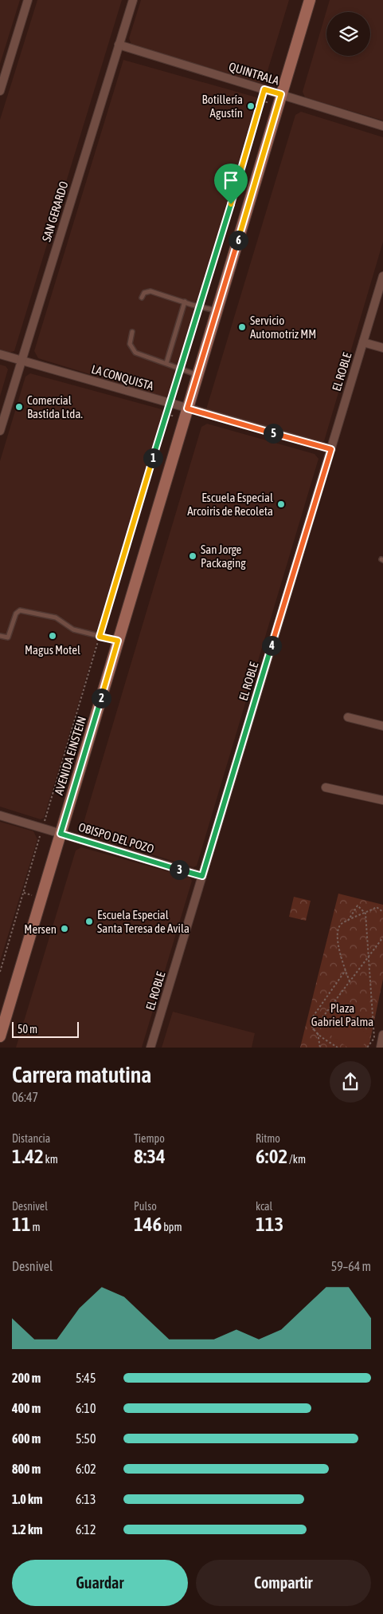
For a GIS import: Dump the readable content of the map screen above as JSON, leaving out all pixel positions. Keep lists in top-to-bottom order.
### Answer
{
  "streets": {
    "main road": ["AVENIDA EINSTEIN"],
    "street": [
      "QUINTRALA",
      "SAN GERARDO",
      "EL ROBLE",
      "LA CONQUISTA",
      "OBISPO DEL POZO"
    ]
  },
  "crossings": [
    ["QUINTRALA", "SAN GERARDO"],
    ["QUINTRALA", "AVENIDA EINSTEIN"],
    ["SAN GERARDO", "LA CONQUISTA"],
    ["EL ROBLE", "LA CONQUISTA"],
    ["EL ROBLE", "OBISPO DEL POZO"],
    ["LA CONQUISTA", "AVENIDA EINSTEIN"],
    ["AVENIDA EINSTEIN", "OBISPO DEL POZO"]
  ],
  "parks": ["Plaza Gabriel Palma"],
  "places": [
    "Botillería Agustín",
    "Servicio Automotriz MM",
    "Comercial Bastida Ltda.",
    "Escuela Especial Arcoiris de Recoleta",
    "San Jorge Packaging",
    "Magus Motel",
    "Escuela Especial Santa Teresa de Avila",
    "Mersen"
  ],
  "scale_bar": "50 m",
  "page": {
    "pins": [
      "6",
      "5",
      "1",
      "4",
      "2",
      "3"
    ],
    "scale": "50 m",
    "heading": ["Carrera matutina", "06:47"],
    "stats": [
      ["Distancia", "1.42 km"],
      ["Tiempo", "8:34"],
      ["Ritmo", "6:02 /km"],
      ["Desnivel", "11 m"],
      ["Pulso", "146 bpm"],
      ["kcal", "113"]
    ],
    "chart": ["Desnivel", "59–64 m"],
    "list": [
      {
        "name": "200 m",
        "note": "5:45"
      },
      {
        "name": "400 m",
        "note": "6:10"
      },
      {
        "name": "600 m",
        "note": "5:50"
      },
      {
        "name": "800 m",
        "note": "6:02"
      },
      {
        "name": "1.0 km",
        "note": "6:13"
      },
      {
        "name": "1.2 km",
        "note": "6:12"
      }
    ],
    "buttons": ["Guardar", "Compartir"]
  }
}
